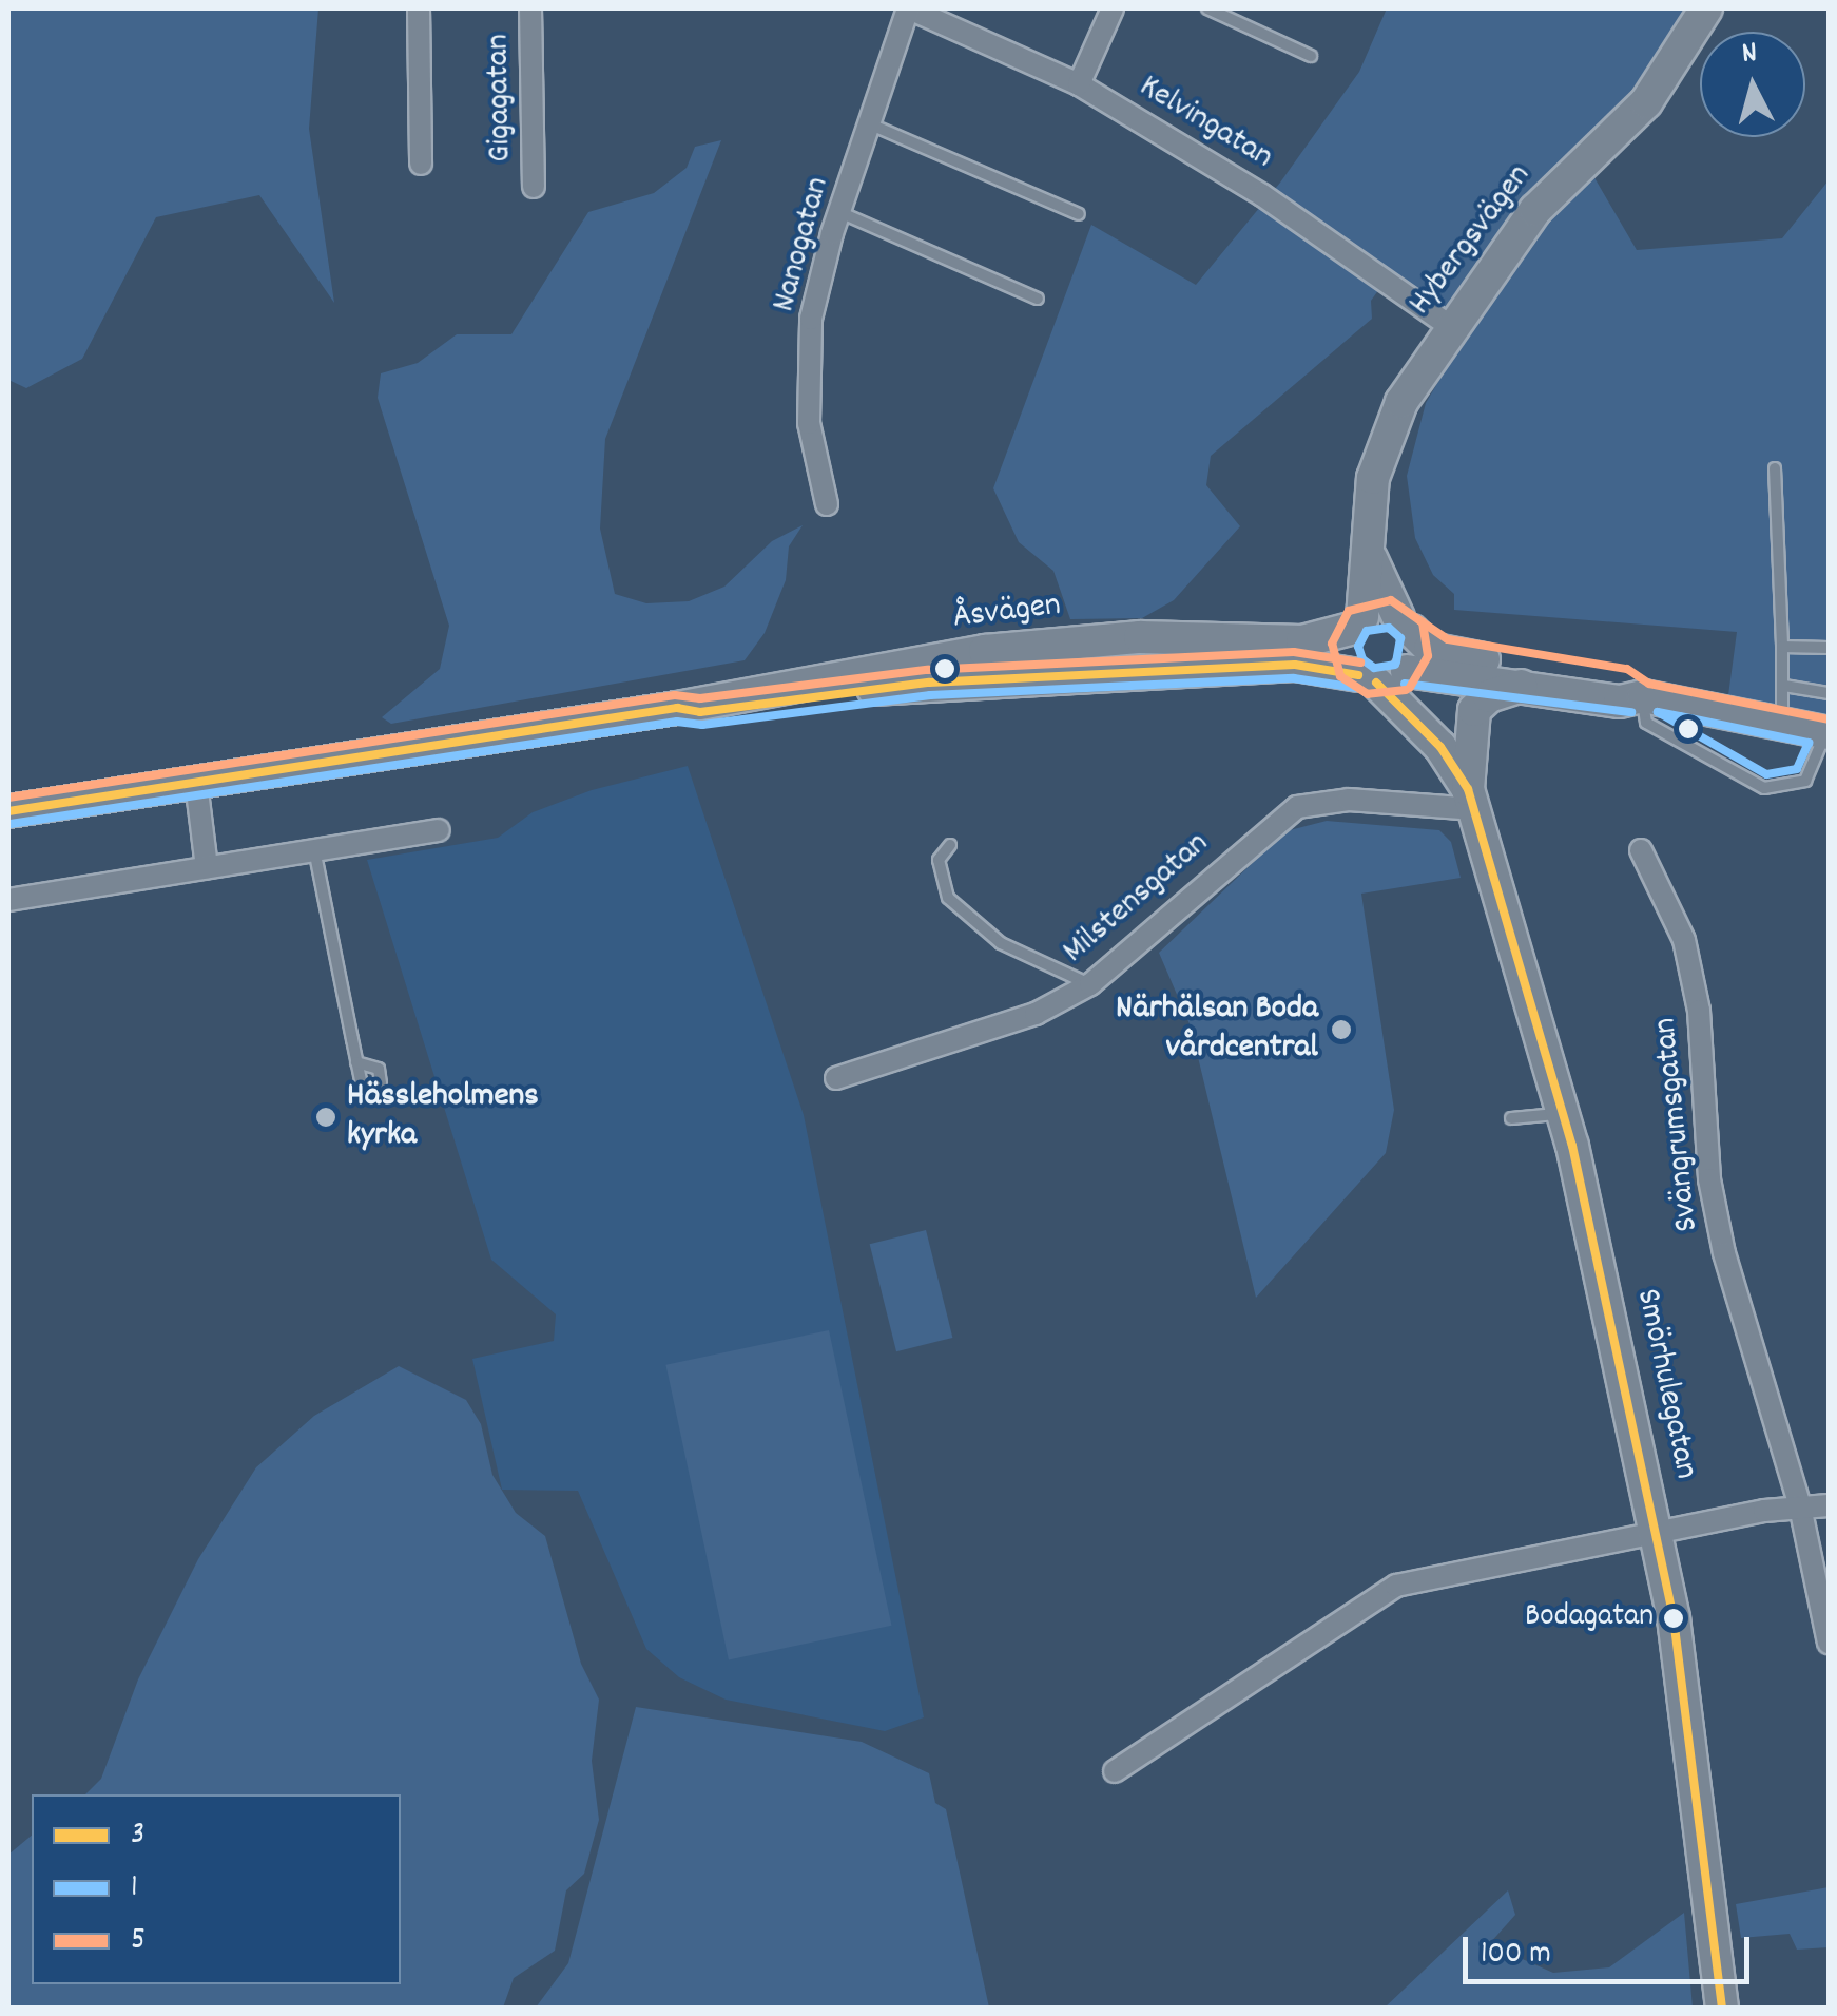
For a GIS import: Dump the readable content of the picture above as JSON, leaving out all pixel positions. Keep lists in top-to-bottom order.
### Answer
{
  "streets": {
    "street": [
      "Gigagatan",
      "Kelvingatan",
      "Hybergsvägen",
      "Nanogatan",
      "Åsvägen",
      "Milstensgatan",
      "Svängrumsgatan",
      "Smörhulegatan"
    ]
  },
  "crossings": [
    ["Kelvingatan", "Hybergsvägen"],
    ["Kelvingatan", "Nanogatan"],
    ["Hybergsvägen", "Åsvägen"],
    ["Hybergsvägen", "Smörhulegatan"],
    ["Åsvägen", "Smörhulegatan"],
    ["Milstensgatan", "Smörhulegatan"]
  ],
  "places": ["Närhälsan Boda vårdcentral", "Hässleholmens kyrka", "Bodagatan"],
  "lines": ["transit line 5", "transit line 1", "transit line 3"],
  "legend": ["3", "1", "5"],
  "scale_bar": "100 m",
  "north": "top"
}
